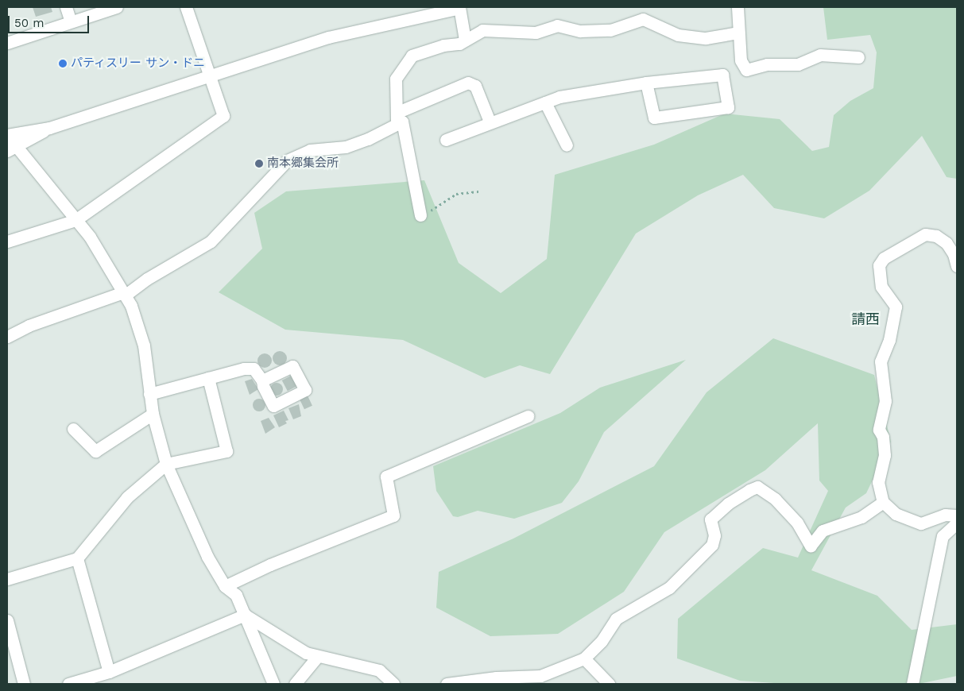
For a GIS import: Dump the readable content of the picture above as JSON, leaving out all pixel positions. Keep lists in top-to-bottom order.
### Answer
{
  "districts": ["請西"],
  "places": ["パティスリー サン・ドニ", "南本郷集会所"],
  "scale_bar": "50 m"
}
